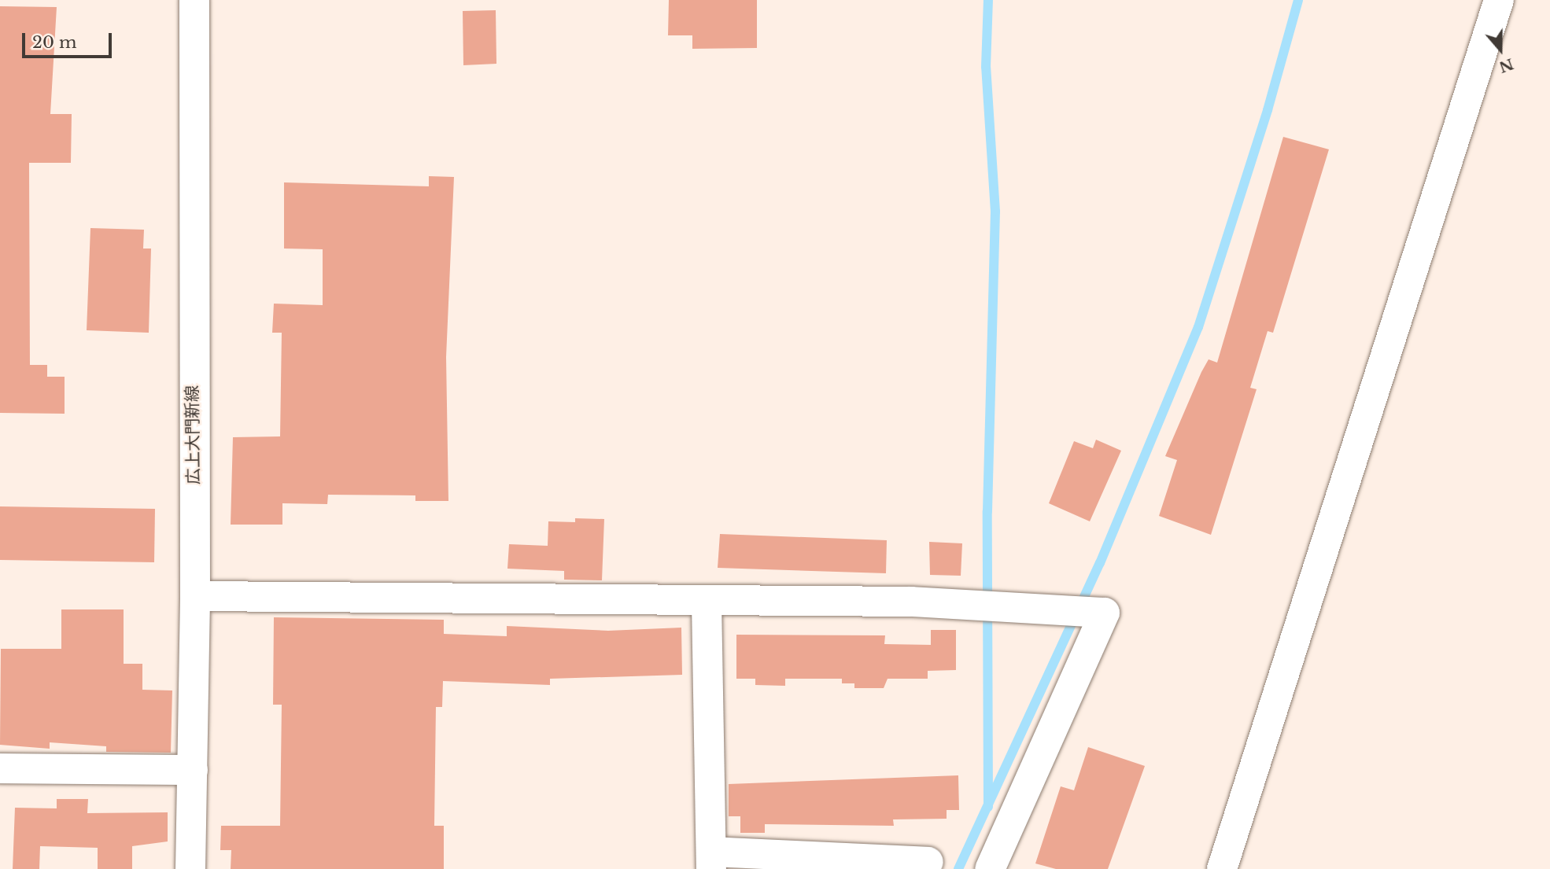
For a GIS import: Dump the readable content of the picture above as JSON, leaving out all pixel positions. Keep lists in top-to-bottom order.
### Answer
{
  "streets": {
    "street": ["広上大門新線"]
  },
  "scale_bar": "20 m",
  "north": "bottom"
}
